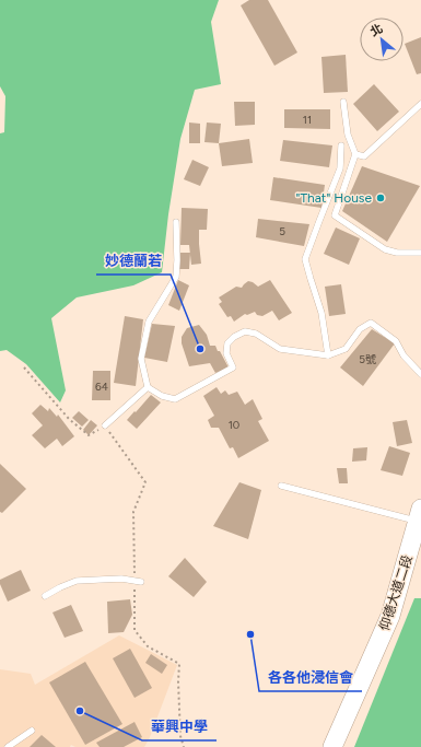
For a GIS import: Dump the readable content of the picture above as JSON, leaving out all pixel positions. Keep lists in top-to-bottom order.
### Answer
{
  "streets": {
    "main road": ["仰德大道二段"]
  },
  "places": [
    "\"That\" House",
    "妙德蘭若",
    "各各他浸信會",
    "華興中學"
  ],
  "house_numbers": [
    "11",
    "5",
    "5號",
    "64",
    "10"
  ],
  "north": "top left"
}
